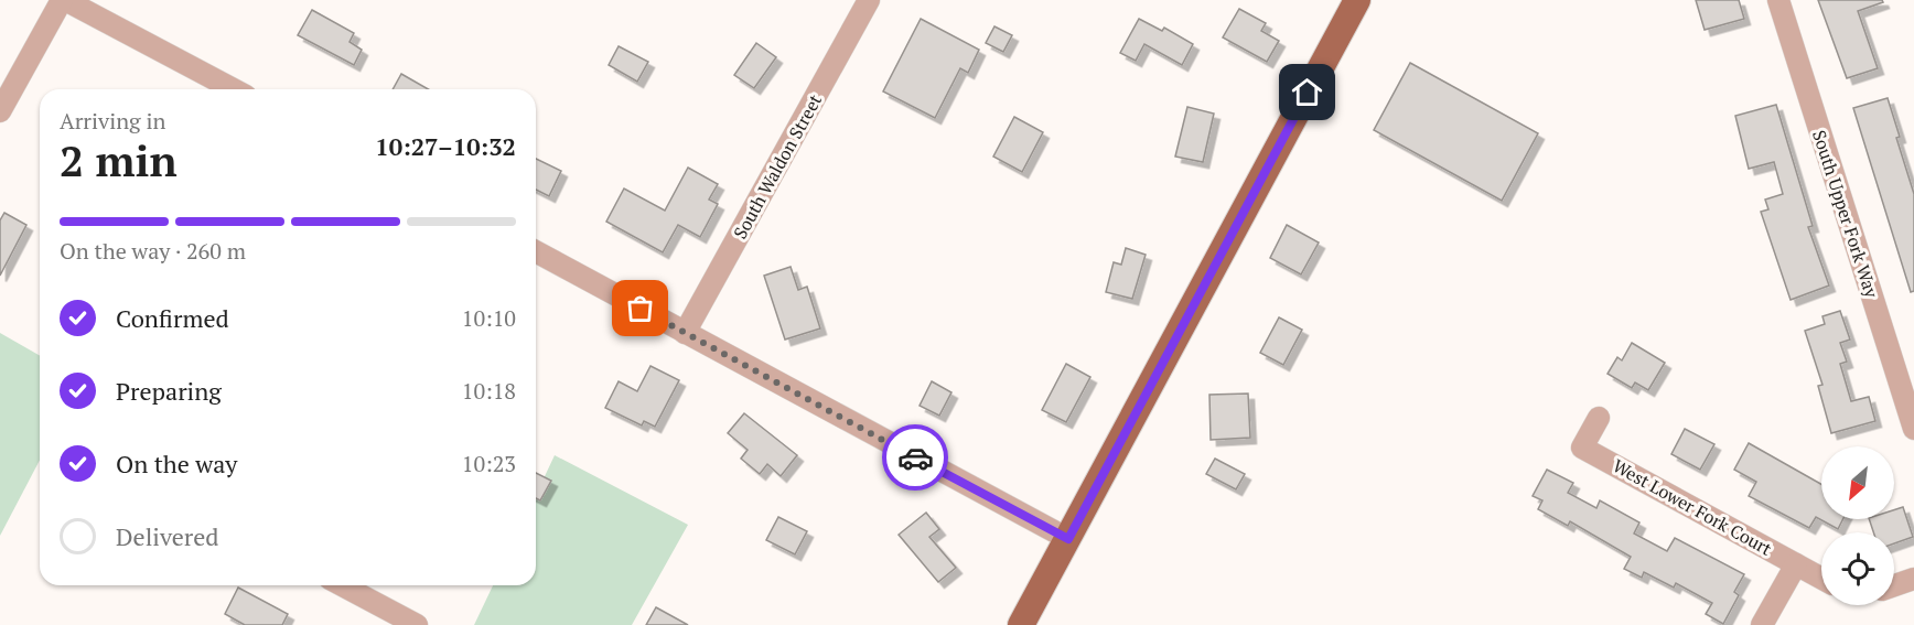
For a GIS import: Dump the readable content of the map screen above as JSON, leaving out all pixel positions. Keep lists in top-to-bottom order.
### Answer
{
  "streets": {
    "street": ["South Waldon Street", "South Upper Fork Way", "West Lower Fork Court"]
  },
  "north": "bottom left",
  "page": {
    "heading": ["2 min", "Arriving in", "10:27–10:32"],
    "bar": "On the way · 260 m",
    "list": [
      ["Confirmed", "10:10"],
      ["Preparing", "10:18"],
      ["On the way", "10:23"],
      "Delivered"
    ]
  }
}
